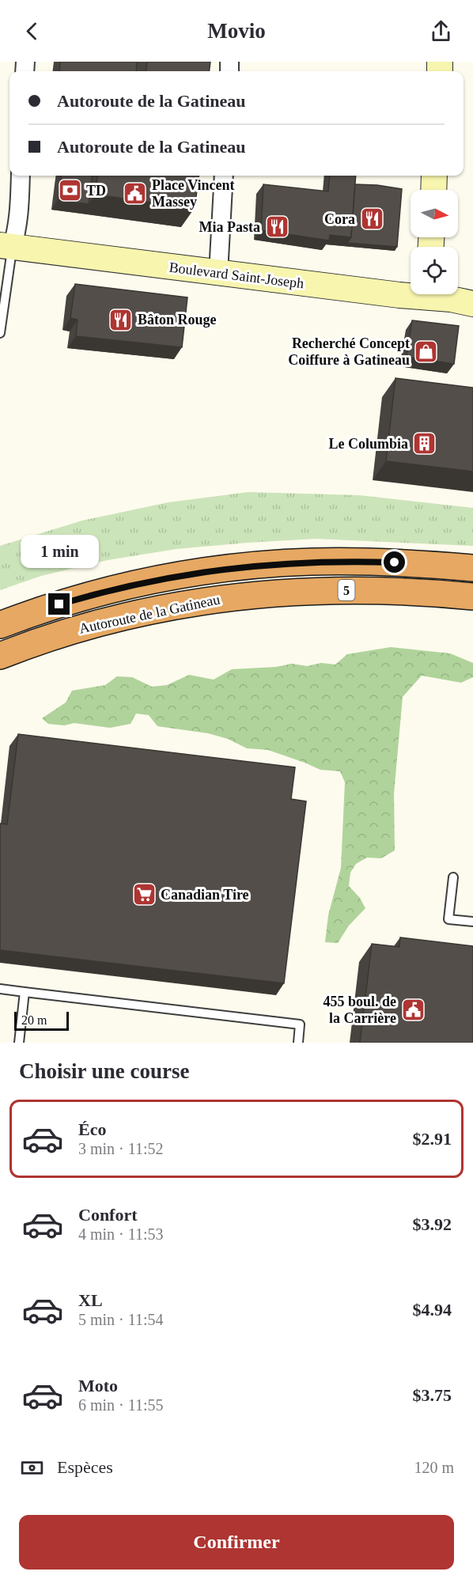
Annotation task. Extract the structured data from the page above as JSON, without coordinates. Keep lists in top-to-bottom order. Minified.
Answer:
{"streets":{"highway":["5","Autoroute de la Gatineau"],"main road":["Boulevard Saint-Joseph"]},"places":{"bank":["TD"],"public building":["Place Vincent Massey","455 boul. de la Carrière"],"restaurant":["Cora","Mia Pasta","Bâton Rouge"],"shop":["Recherché Concept Coiffure à Gatineau"],"building":["Le Columbia"],"supermarket":["Canadian Tire"]},"scale_bar":"20 m","north":"right","page":{"header":"Movio","banner":["Autoroute de la Gatineau","Autoroute de la Gatineau"],"bubble":"1 min","scale":"20 m","heading":"Choisir une course","list":[{"name":"Éco","note":"3 min · 11:52","value":"$2.91"},{"name":"Confort","note":"4 min · 11:53","value":"$3.92"},{"name":"XL","note":"5 min · 11:54","value":"$4.94"},{"name":"Moto","note":"6 min · 11:55","value":"$3.75"}],"pay":["Espèces","120 m"],"buttons":"Confirmer"}}
